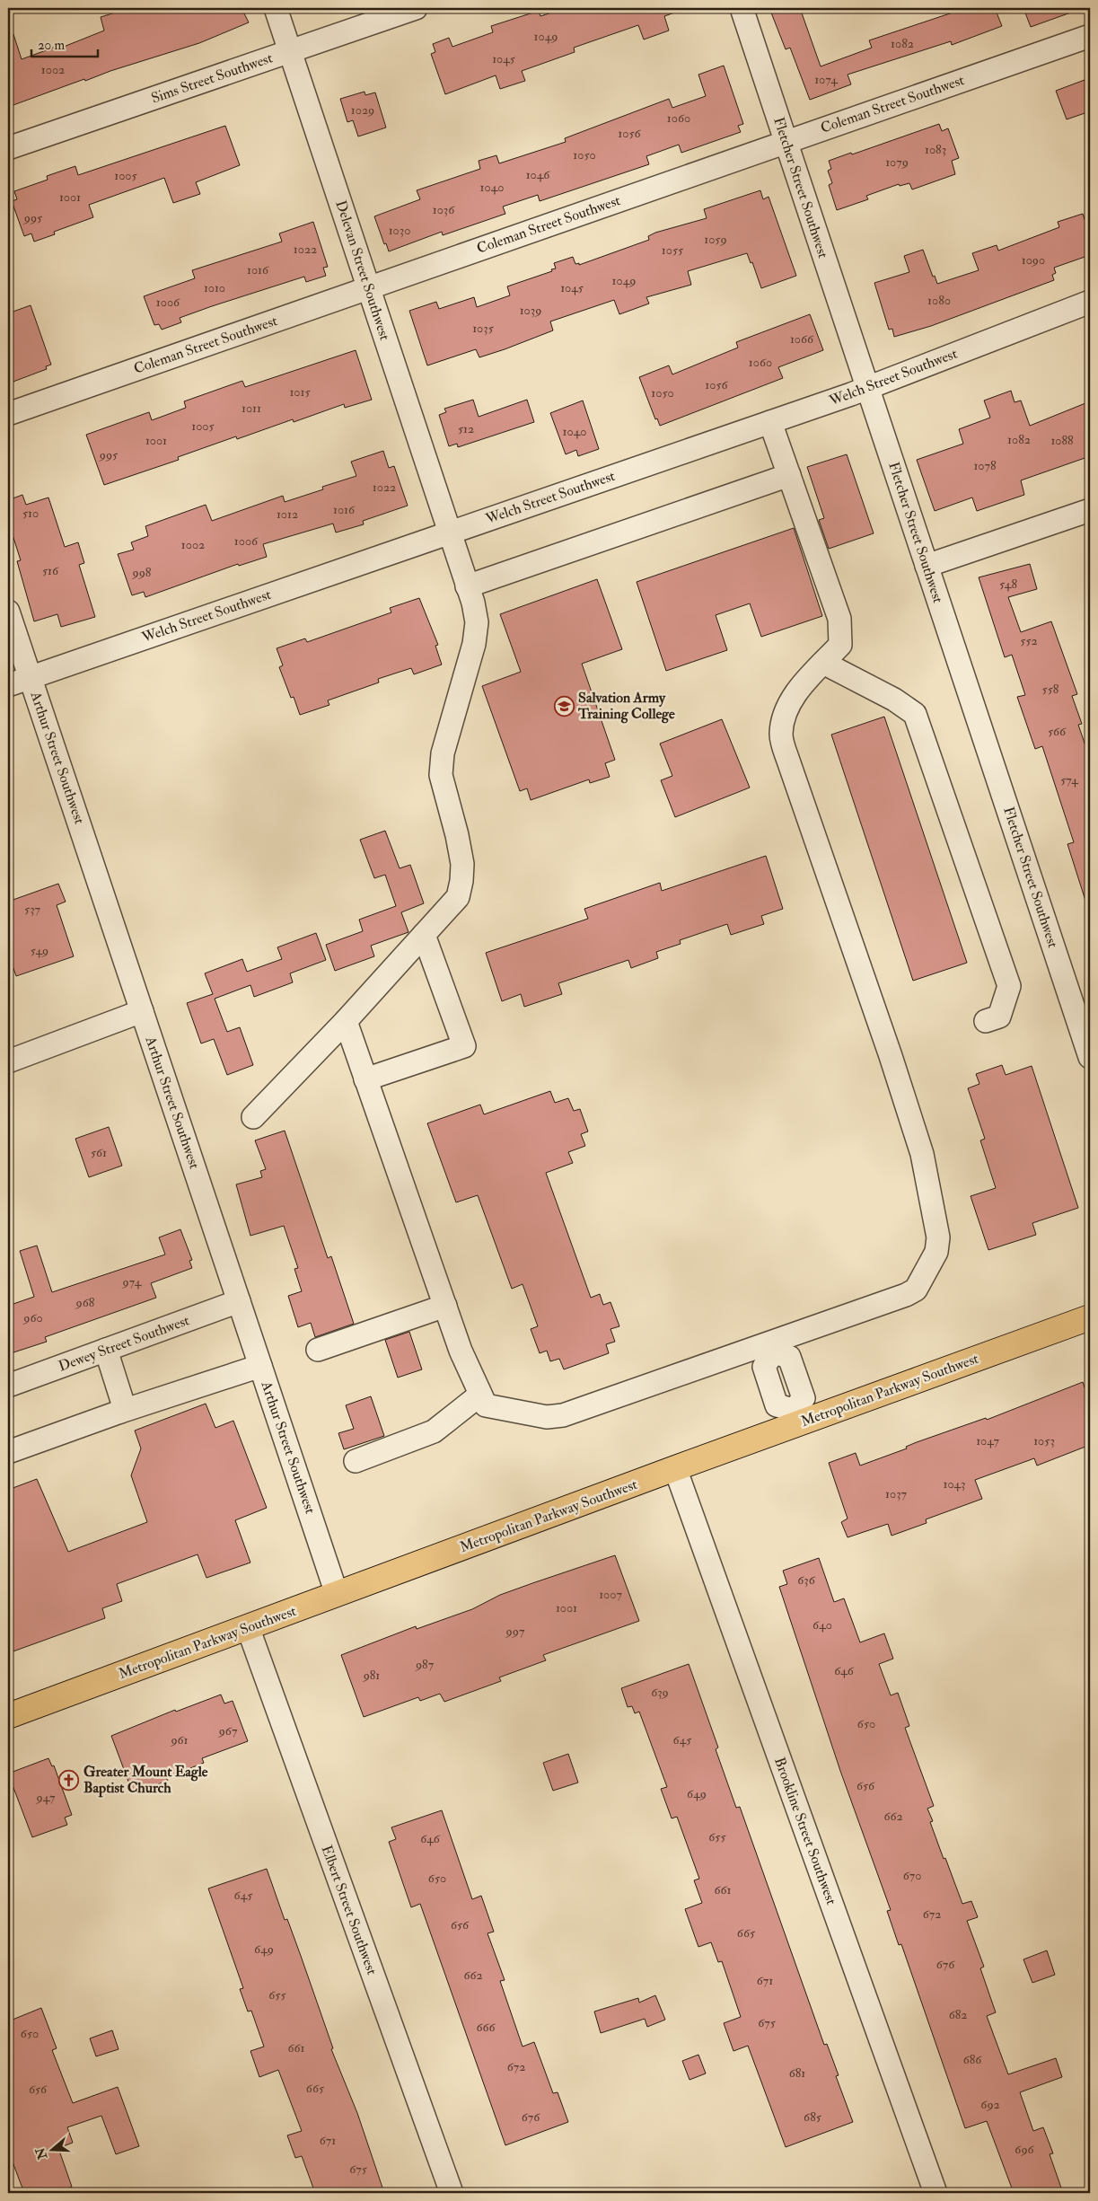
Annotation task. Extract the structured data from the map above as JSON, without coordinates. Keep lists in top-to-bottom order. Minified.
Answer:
{"streets":{"main road":["Metropolitan Parkway Southwest"],"street":["Sims Street Southwest","Coleman Street Southwest","Fletcher Street Southwest","Delevan Street Southwest","Welch Street Southwest","Arthur Street Southwest","Dewey Street Southwest","Brookline Street Southwest","Elbert Street Southwest"]},"crossings":[["Sims Street Southwest","Delevan Street Southwest"],["Coleman Street Southwest","Fletcher Street Southwest"],["Coleman Street Southwest","Delevan Street Southwest"],["Fletcher Street Southwest","Welch Street Southwest"],["Delevan Street Southwest","Welch Street Southwest"],["Welch Street Southwest","Arthur Street Southwest"],["Arthur Street Southwest","Dewey Street Southwest"],["Arthur Street Southwest","Metropolitan Parkway Southwest"],["Metropolitan Parkway Southwest","Brookline Street Southwest"],["Metropolitan Parkway Southwest","Elbert Street Southwest"]],"places":{"school or university":["Salvation Army Training College"],"church":["Greater Mount Eagle Baptist Church"]},"house_numbers":["1049","1082","1045","1002","1074","1029","1060","1056","1083","1050","1079","1046","1005","1040","1001","1036","995","1030","1059","1022","1055","1090","1016","1049","1010","1045","1080","1006","1039","1035","1066","1060","1056","1015","1050","1011","1005","512","1040","1082","1001","1088","995","1078","1022","1016","510","1012","1006","1002","516","998","548","552","558","566","574","537","549","561","974","968","960","1047","1053","1043","1037","636","1007","1001","640","997","987","646","981","639","650","967","961","645","656","649","947","662","655","646","670","650","661","645","672","656","665","649","676","662","671","655","682","675","666","650","661","686","672","681","665","656","692","676","685","671","696","675"],"scale_bar":"20 m","north":"left"}
